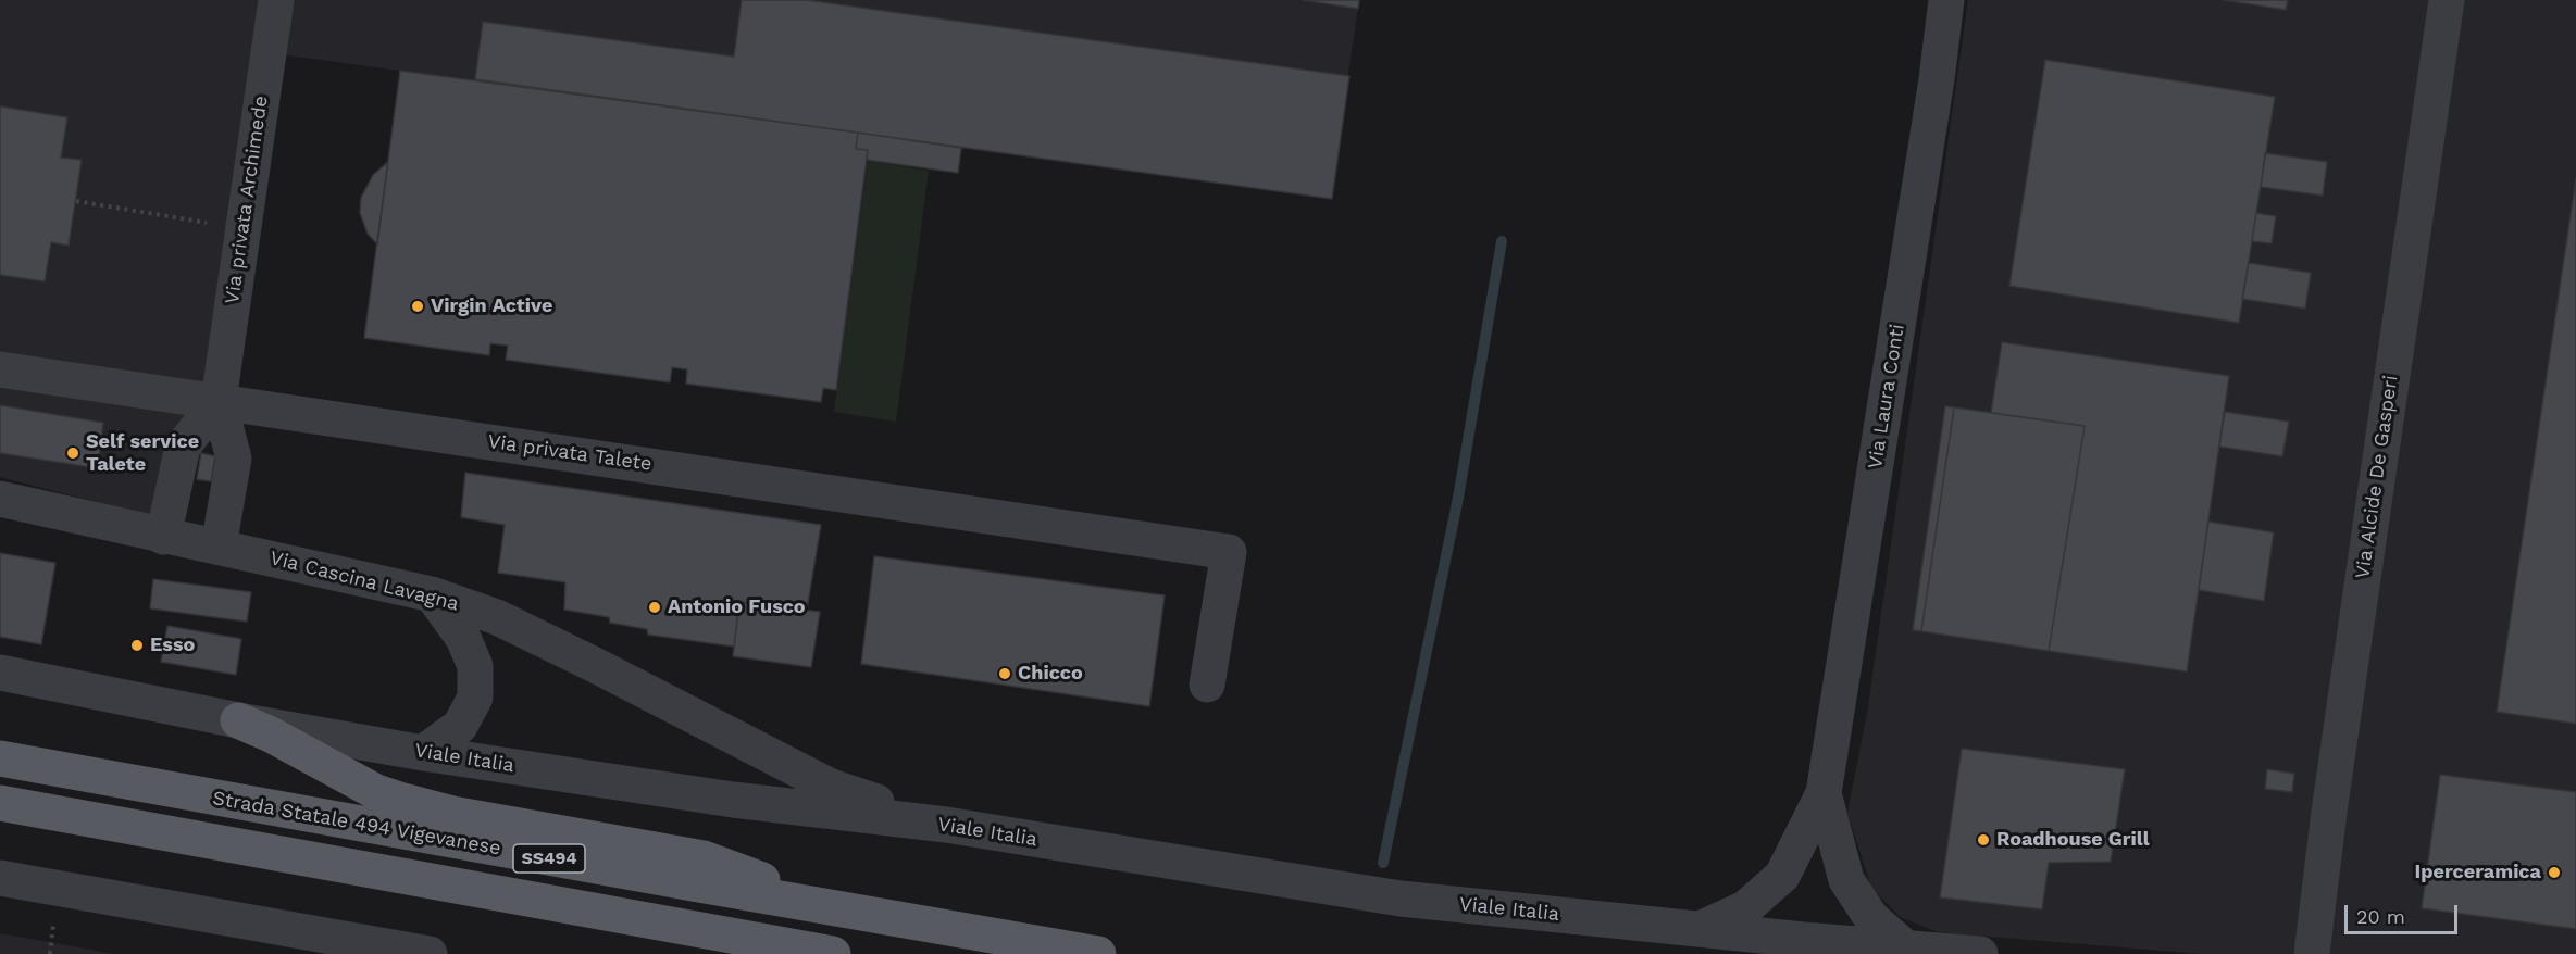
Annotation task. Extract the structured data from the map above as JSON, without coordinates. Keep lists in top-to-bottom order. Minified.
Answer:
{"streets":{"main road":["Strada Statale 494 Vigevanese","SS494"],"street":["Via privata Archimede","Via Laura Conti","Via privata Talete","Via Alcide De Gasperi","Via Cascina Lavagna","Viale Italia"]},"crossings":[["Via privata Archimede","Via privata Talete"],["Via Laura Conti","Viale Italia"],["Via Cascina Lavagna","Viale Italia"]],"places":["Virgin Active","Self service Talete","Antonio Fusco","Esso","Chicco","Roadhouse Grill","Iperceramica"],"scale_bar":"20 m"}
